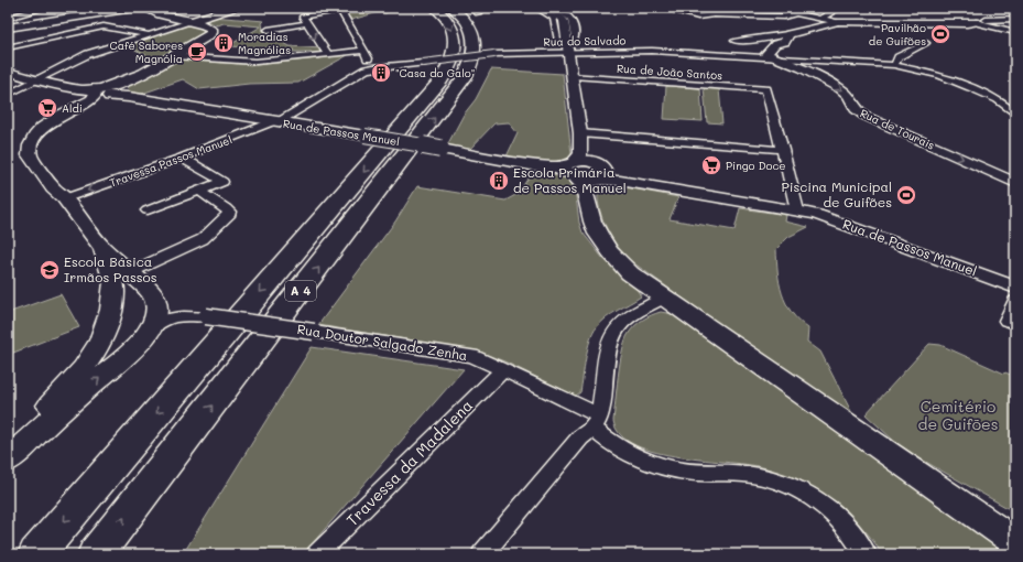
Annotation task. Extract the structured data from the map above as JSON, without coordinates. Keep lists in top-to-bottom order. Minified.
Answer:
{"streets":{"highway":["A 4"],"main road":["Rua de Passos Manuel"],"street":["Rua do Salvado","Rua de João Santos","Rua de Tourais","Travessa Passos Manuel","Rua Doutor Salgado Zenha","Travessa da Madalena"]},"crossings":[["Rua do Salvado","Travessa Passos Manuel"],["Rua de Passos Manuel","Travessa Passos Manuel"],["Rua Doutor Salgado Zenha","Travessa da Madalena"]],"parks":["Cemitério de Guifões"],"places":{"sports":["Pavilhão de Guifões","Piscina Municipal de Guifões"],"building":["Moradias Magnólias","\"Casa do Galo\"","Escola Primária de Passos Manuel"],"cafe":["Café Sabores Magnólia"],"supermarket":["Aldi","Pingo Doce"],"school or university":["Escola Básica Irmãos Passos"]}}
